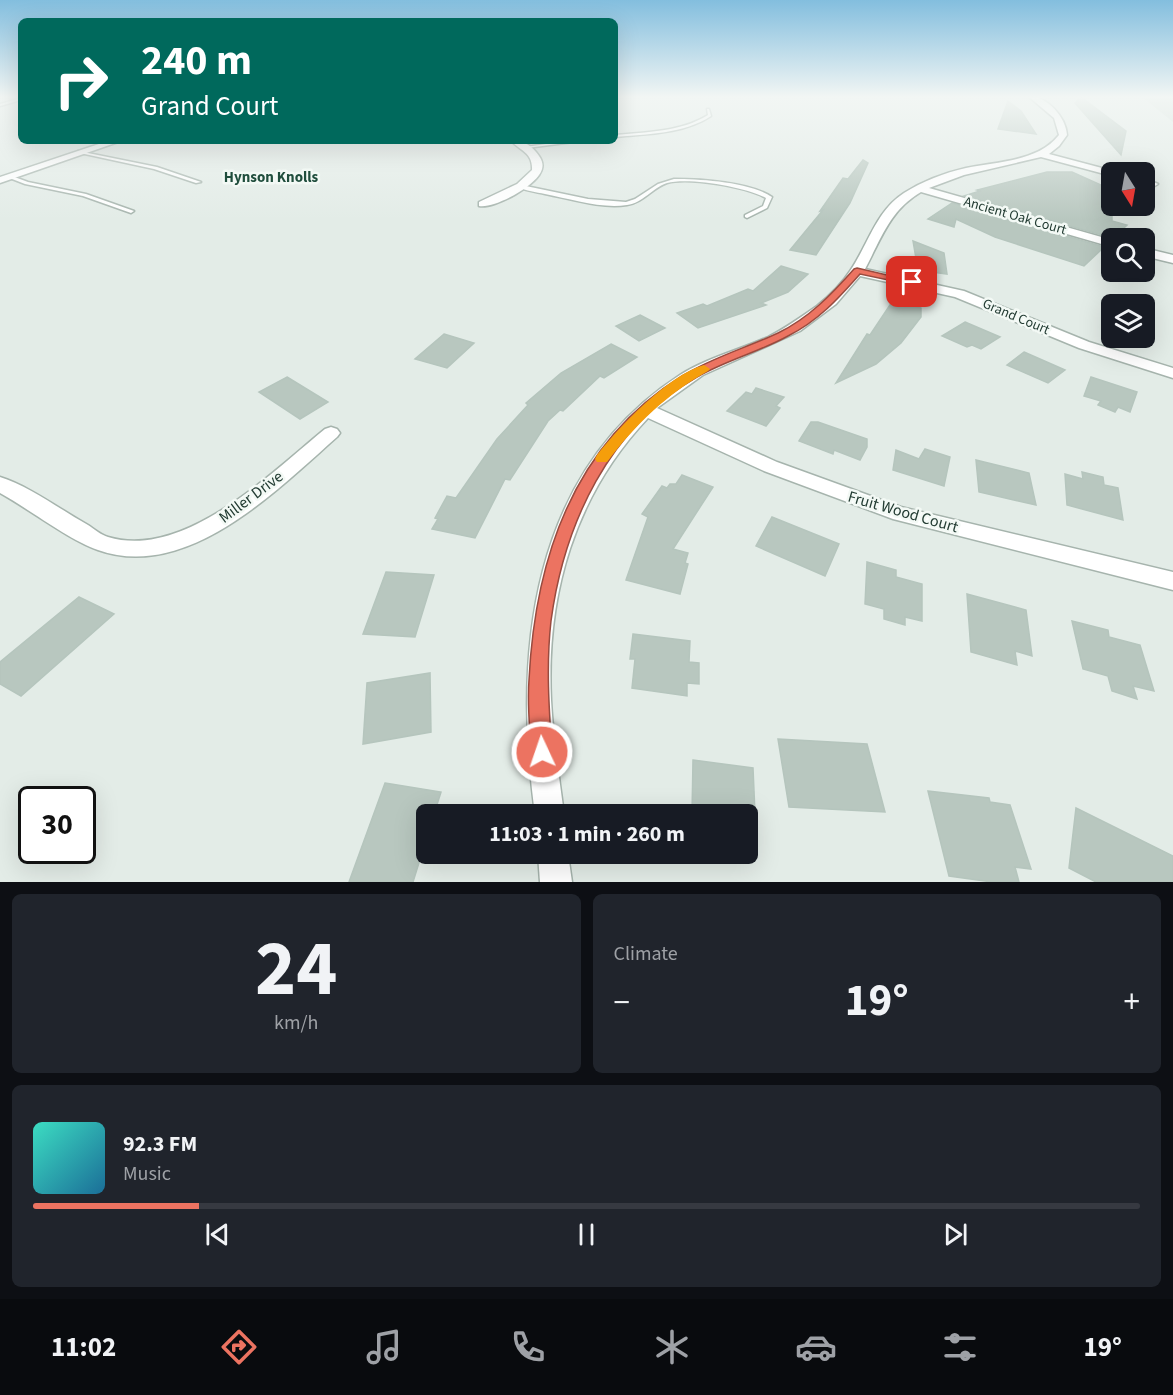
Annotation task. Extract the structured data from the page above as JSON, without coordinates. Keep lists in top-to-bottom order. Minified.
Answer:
{"streets":{"street":["Ancient Oak Court","Grand Court","Miller Drive","Fruit Wood Court"]},"districts":["Hynson Knolls"],"north":"bottom","page":{"turn":["240 m","Grand Court"],"limit":"30","trip":"11:03 · 1 min · 260 m","tile":[["24","km/h"],"Climate"],"heat":["−","19°","+"],"song":["92.3 FM","Music"],"tabs":["11:02","19°"]}}
